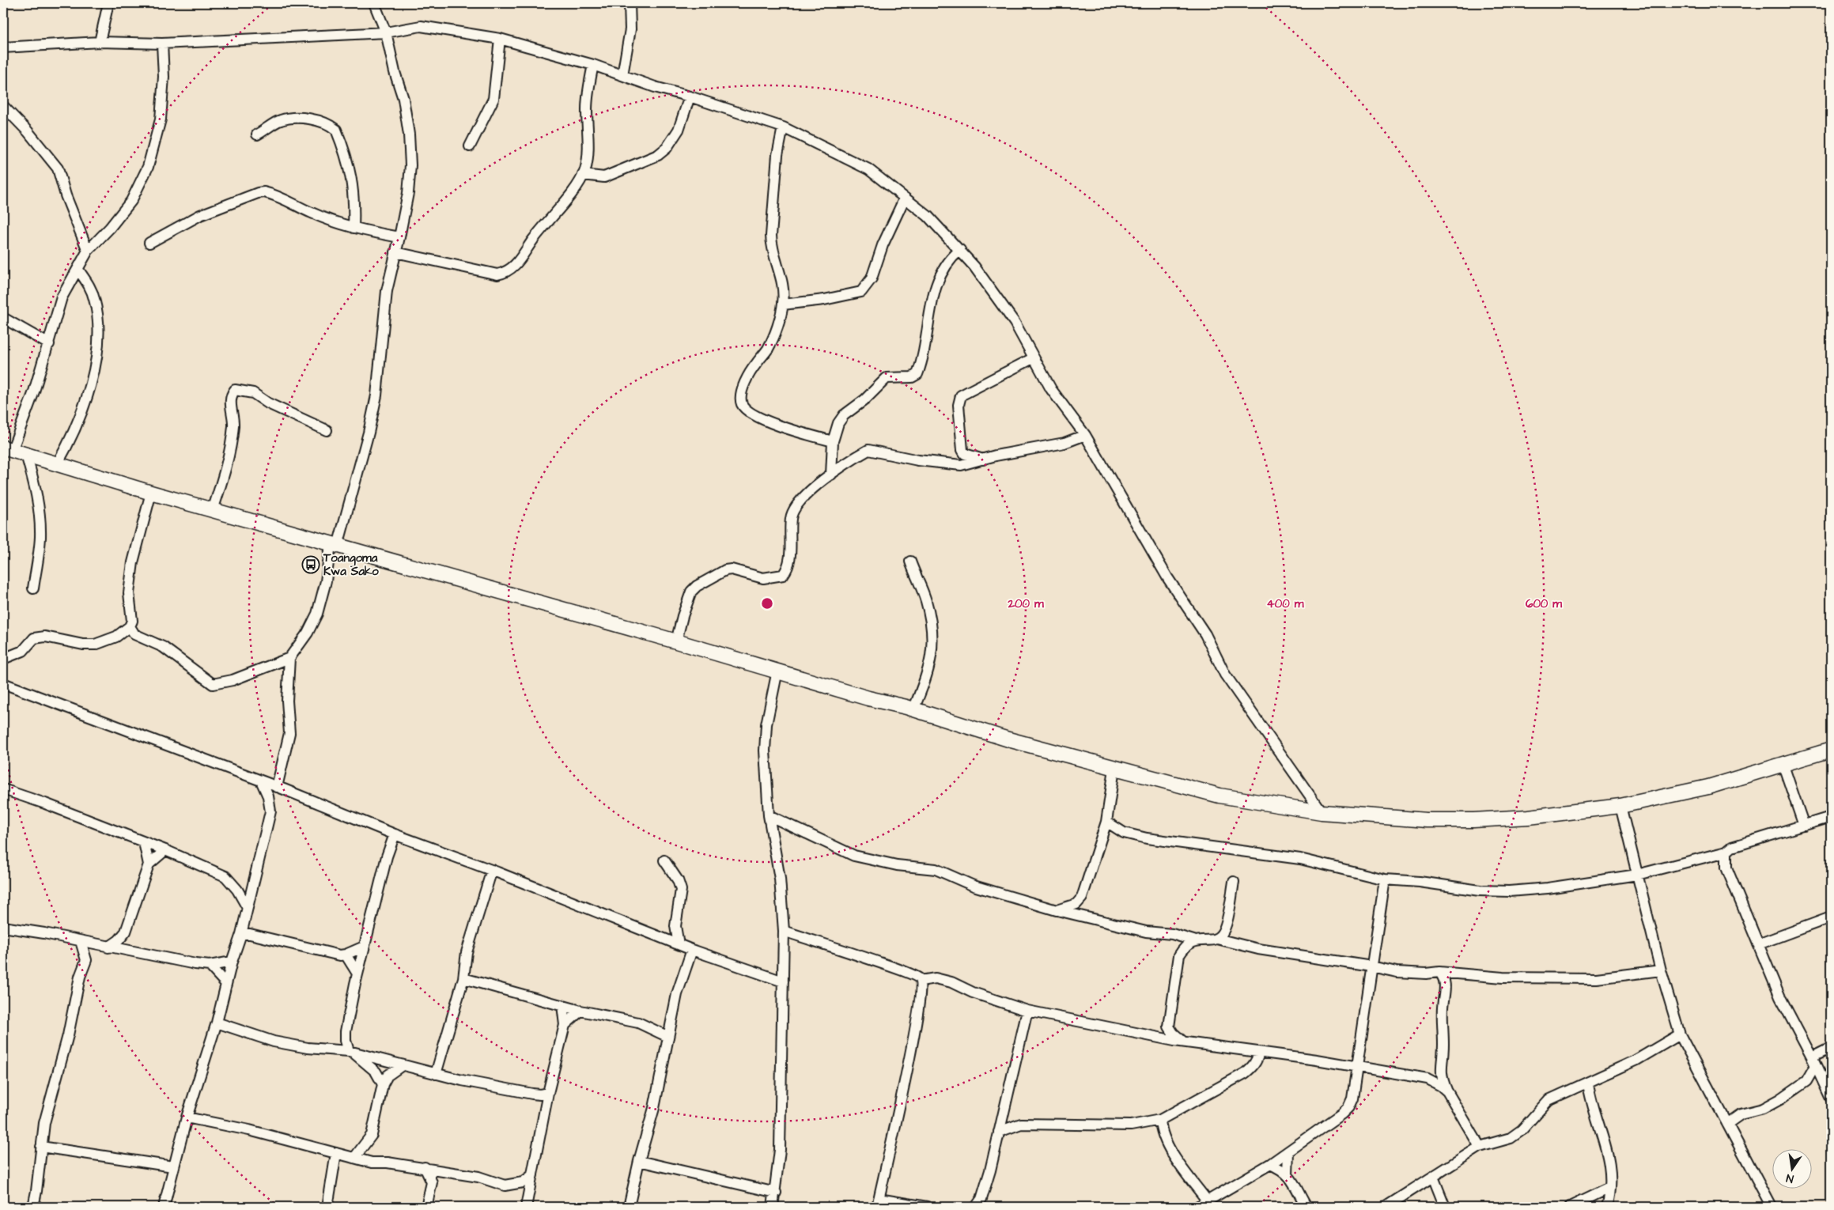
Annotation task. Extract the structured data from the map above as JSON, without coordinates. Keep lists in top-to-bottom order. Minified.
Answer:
{"places":{"bus stop":["Toangoma Kwa Sako"]},"north":"bottom","rings":["200 m","400 m","600 m"]}
